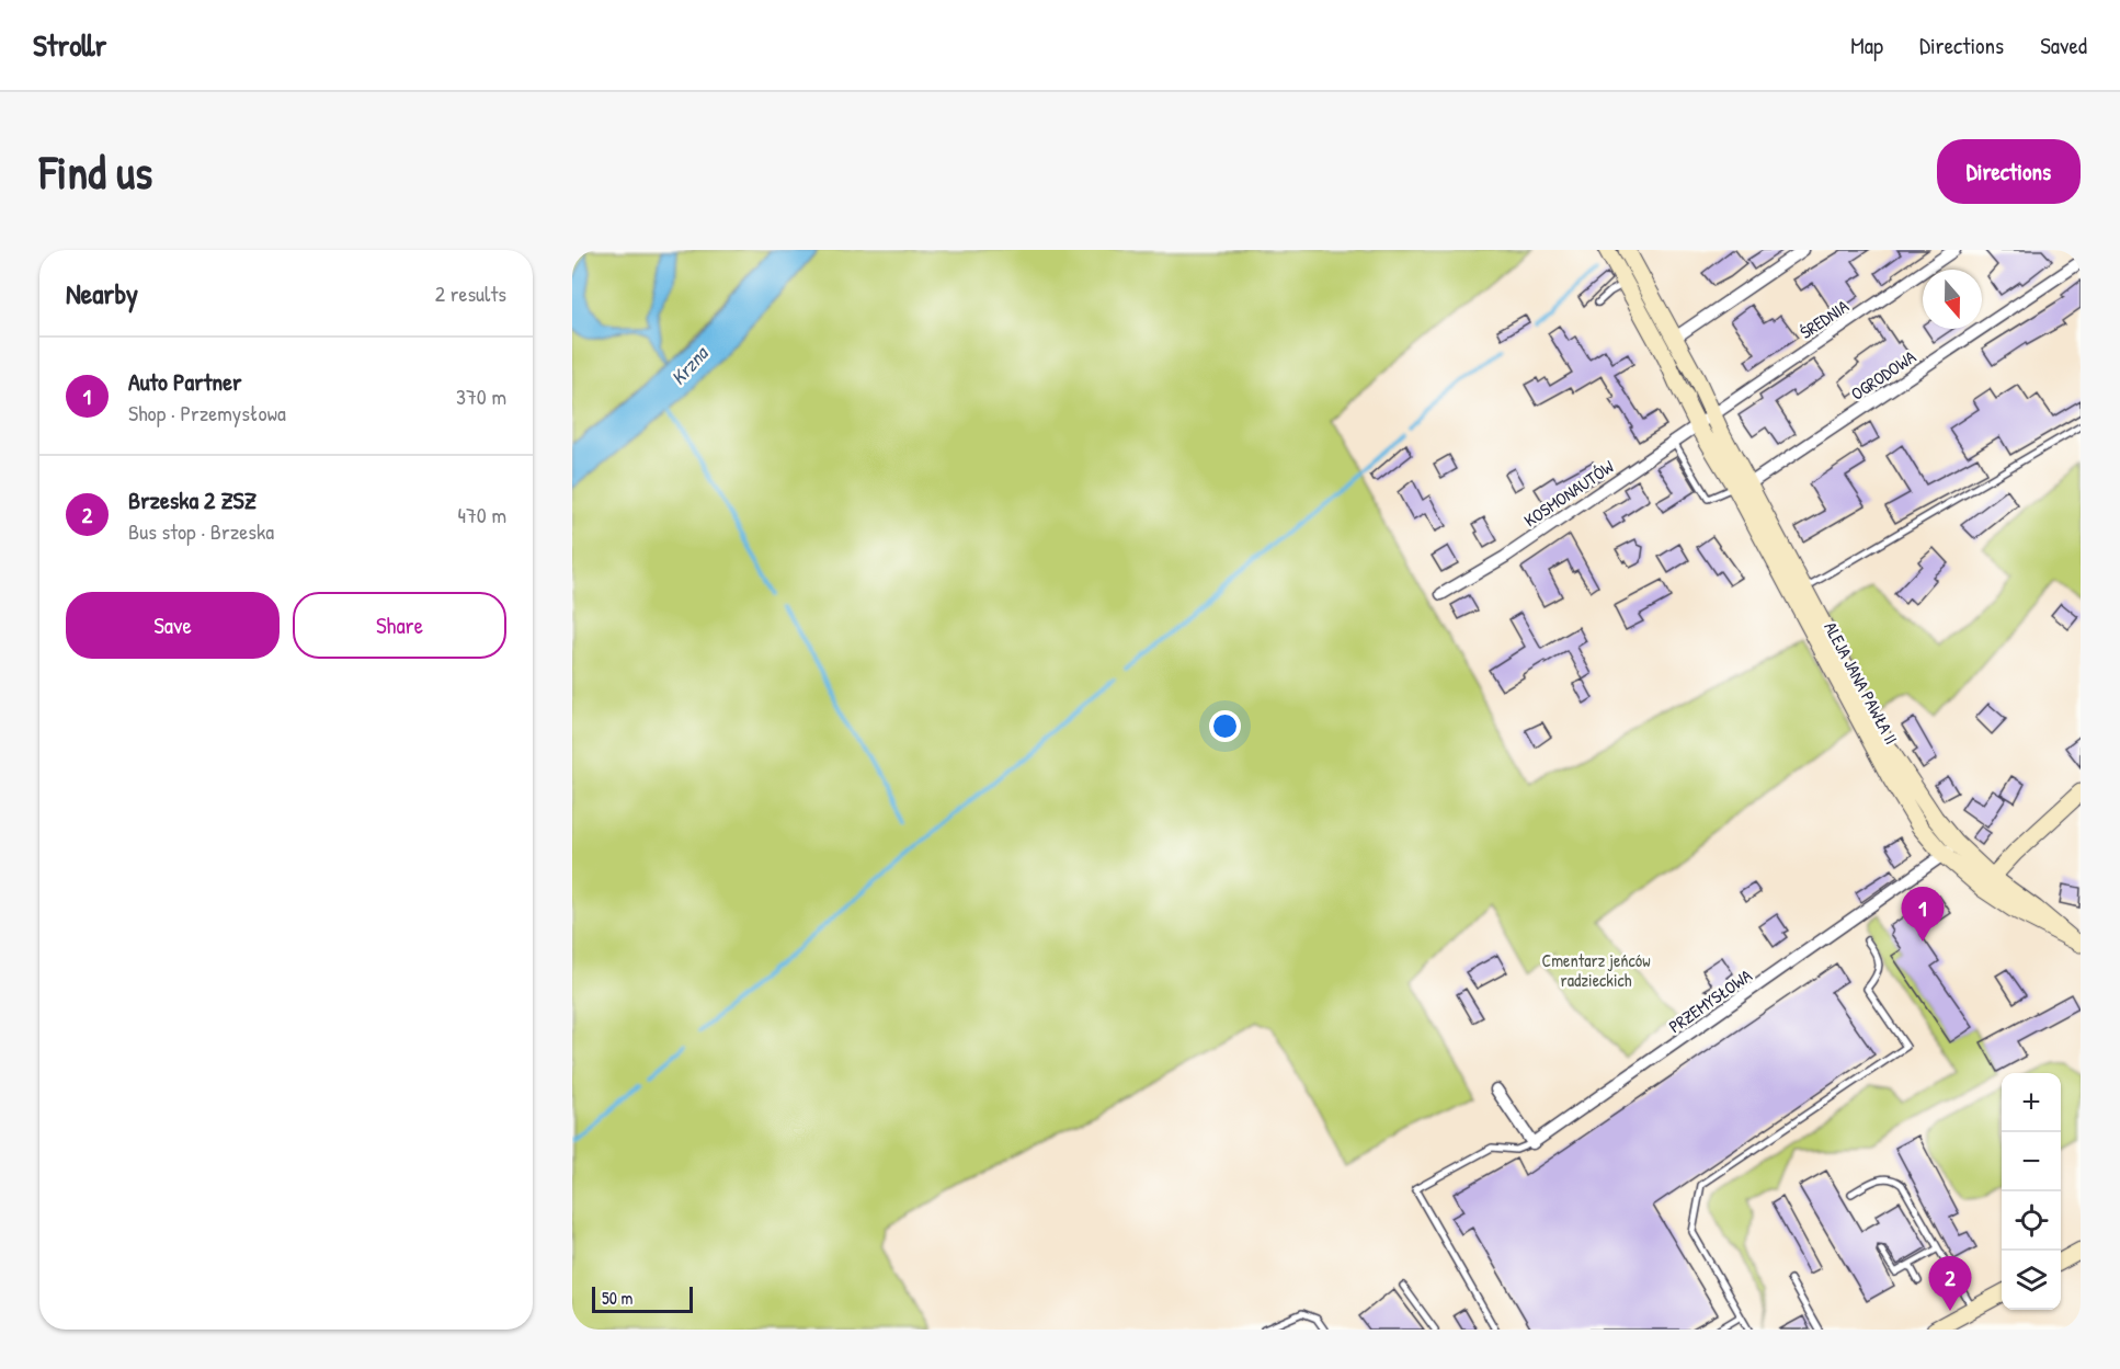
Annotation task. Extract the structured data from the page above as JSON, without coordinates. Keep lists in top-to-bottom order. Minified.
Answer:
{"streets":{"street":["ŚREDNIA","OGRODOWA","KOSMONAUTÓW","ALEJA JANA PAWŁA II","PRZEMYSŁOWA"]},"crossings":[["ŚREDNIA","KOSMONAUTÓW"],["ŚREDNIA","ALEJA JANA PAWŁA II"],["OGRODOWA","ALEJA JANA PAWŁA II"],["KOSMONAUTÓW","ALEJA JANA PAWŁA II"],["ALEJA JANA PAWŁA II","PRZEMYSŁOWA"]],"water":["Krzna"],"parks":["Cmentarz jeńców radzieckich"],"scale_bar":"50 m","north":"bottom","page":{"header":"Strollr","nav":["Map","Directions","Saved"],"buttons":["Directions",["Save","Share"]],"title":"Find us","heading":["Nearby","2 results"],"list":[{"mark":"1","name":"Auto Partner","note":"Shop · Przemysłowa","value":"370 m"},{"mark":"2","name":"Brzeska 2 ZSZ","note":"Bus stop · Brzeska","value":"470 m"}],"pins":["1","2"],"map_buttons":["+","−"],"scale":"50 m"}}
